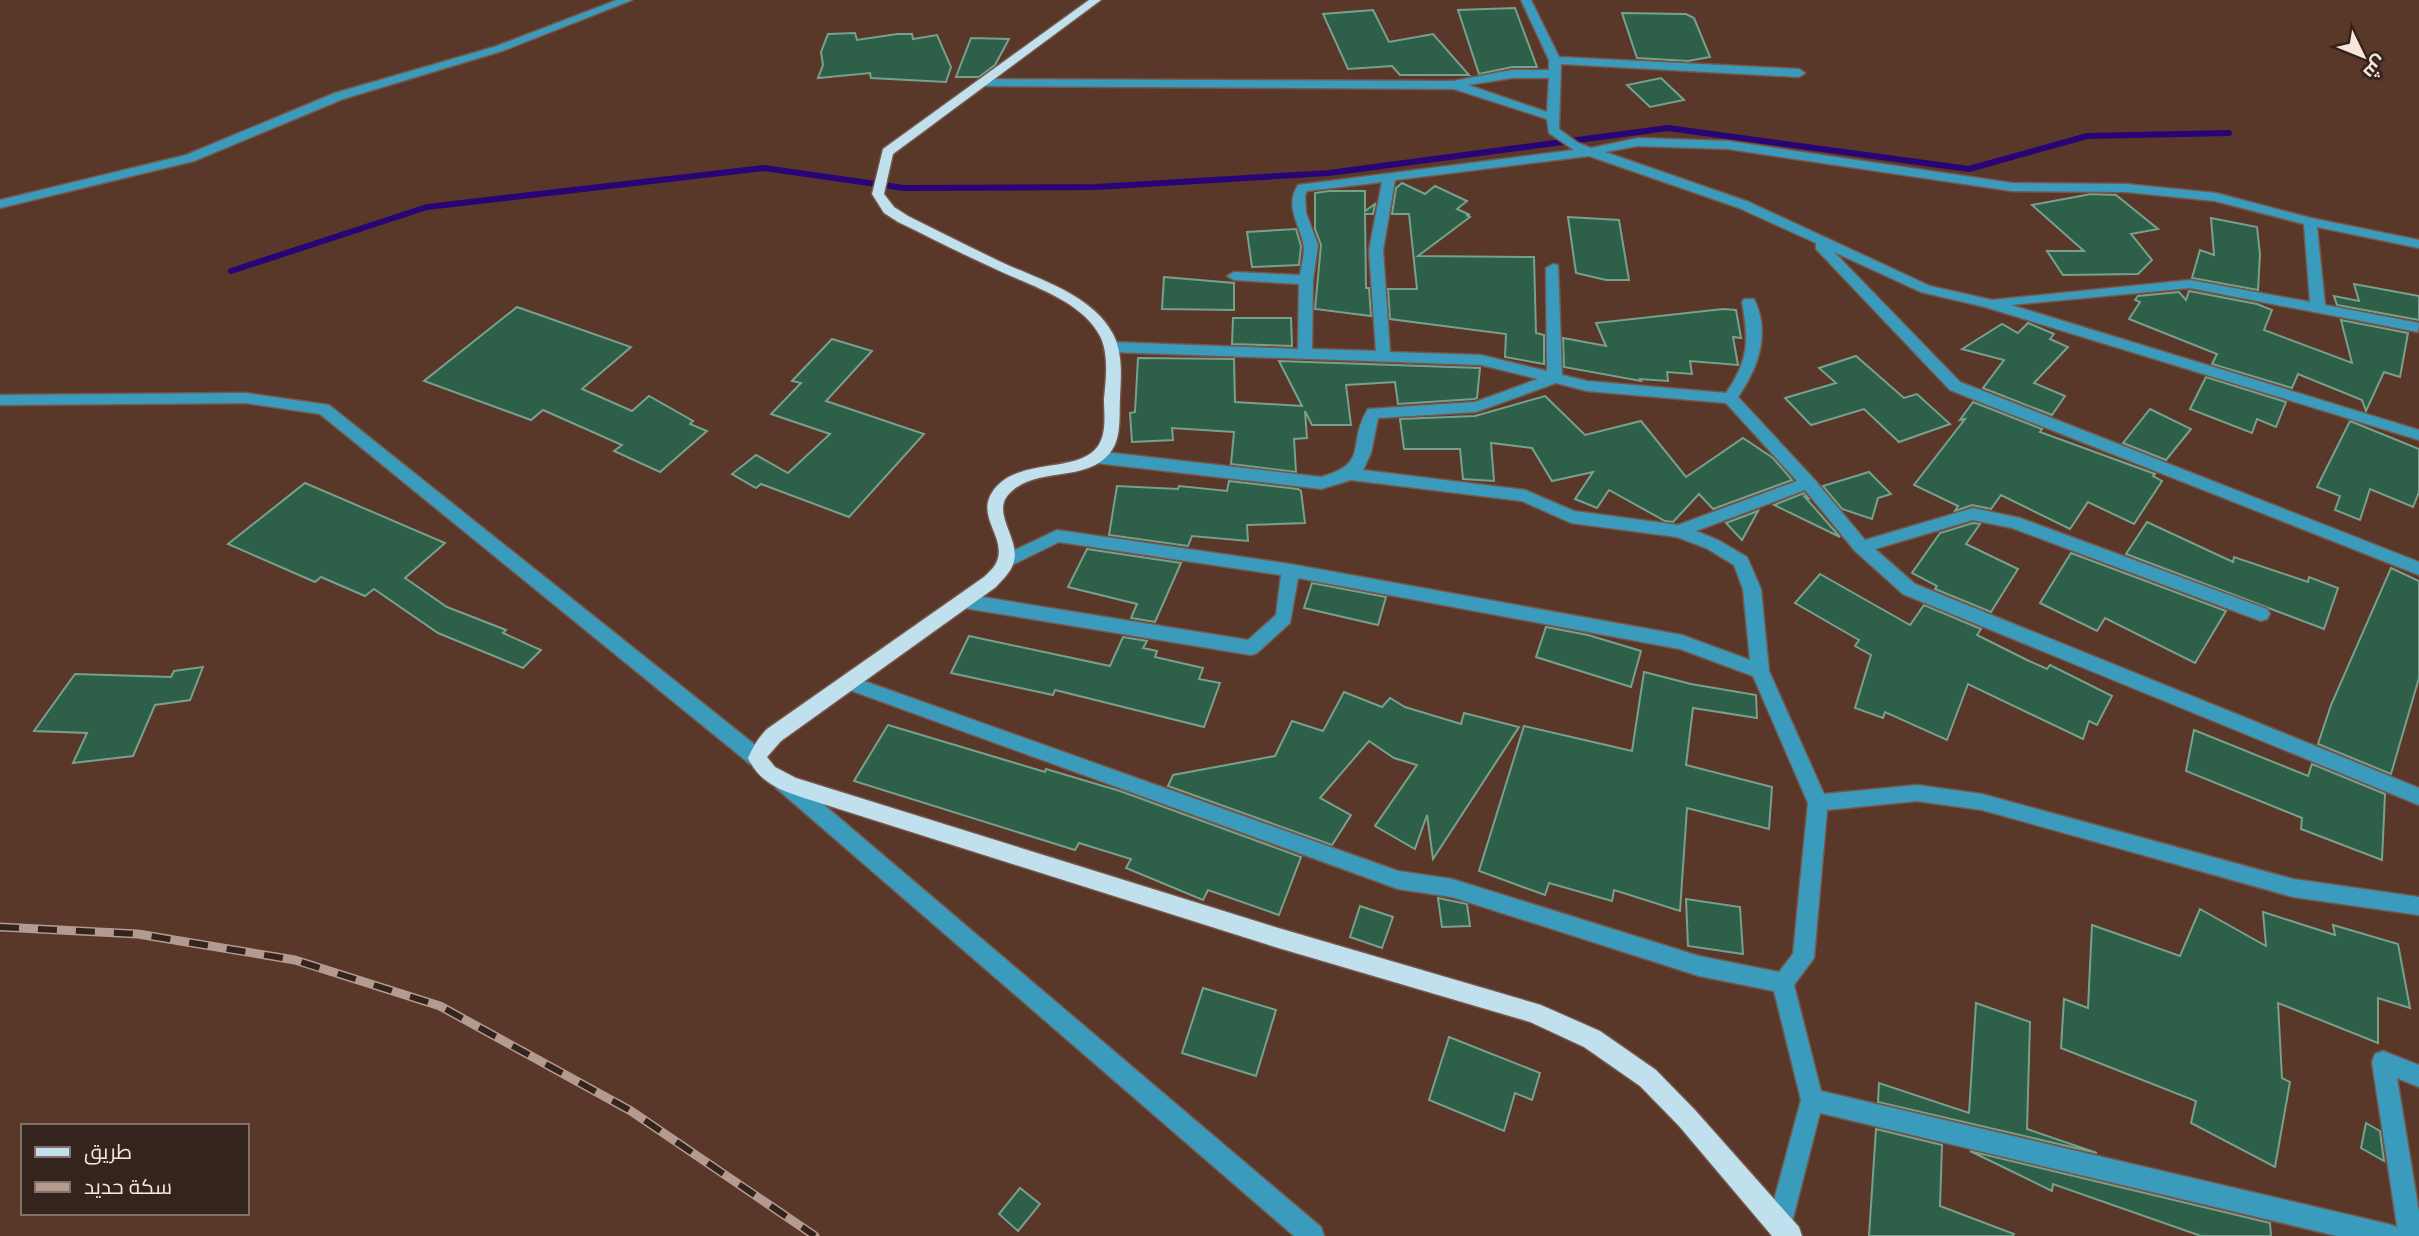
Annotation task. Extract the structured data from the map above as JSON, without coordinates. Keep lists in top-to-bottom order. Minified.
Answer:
{"legend":["طريق","سكة حديد"],"north":"bottom right"}
